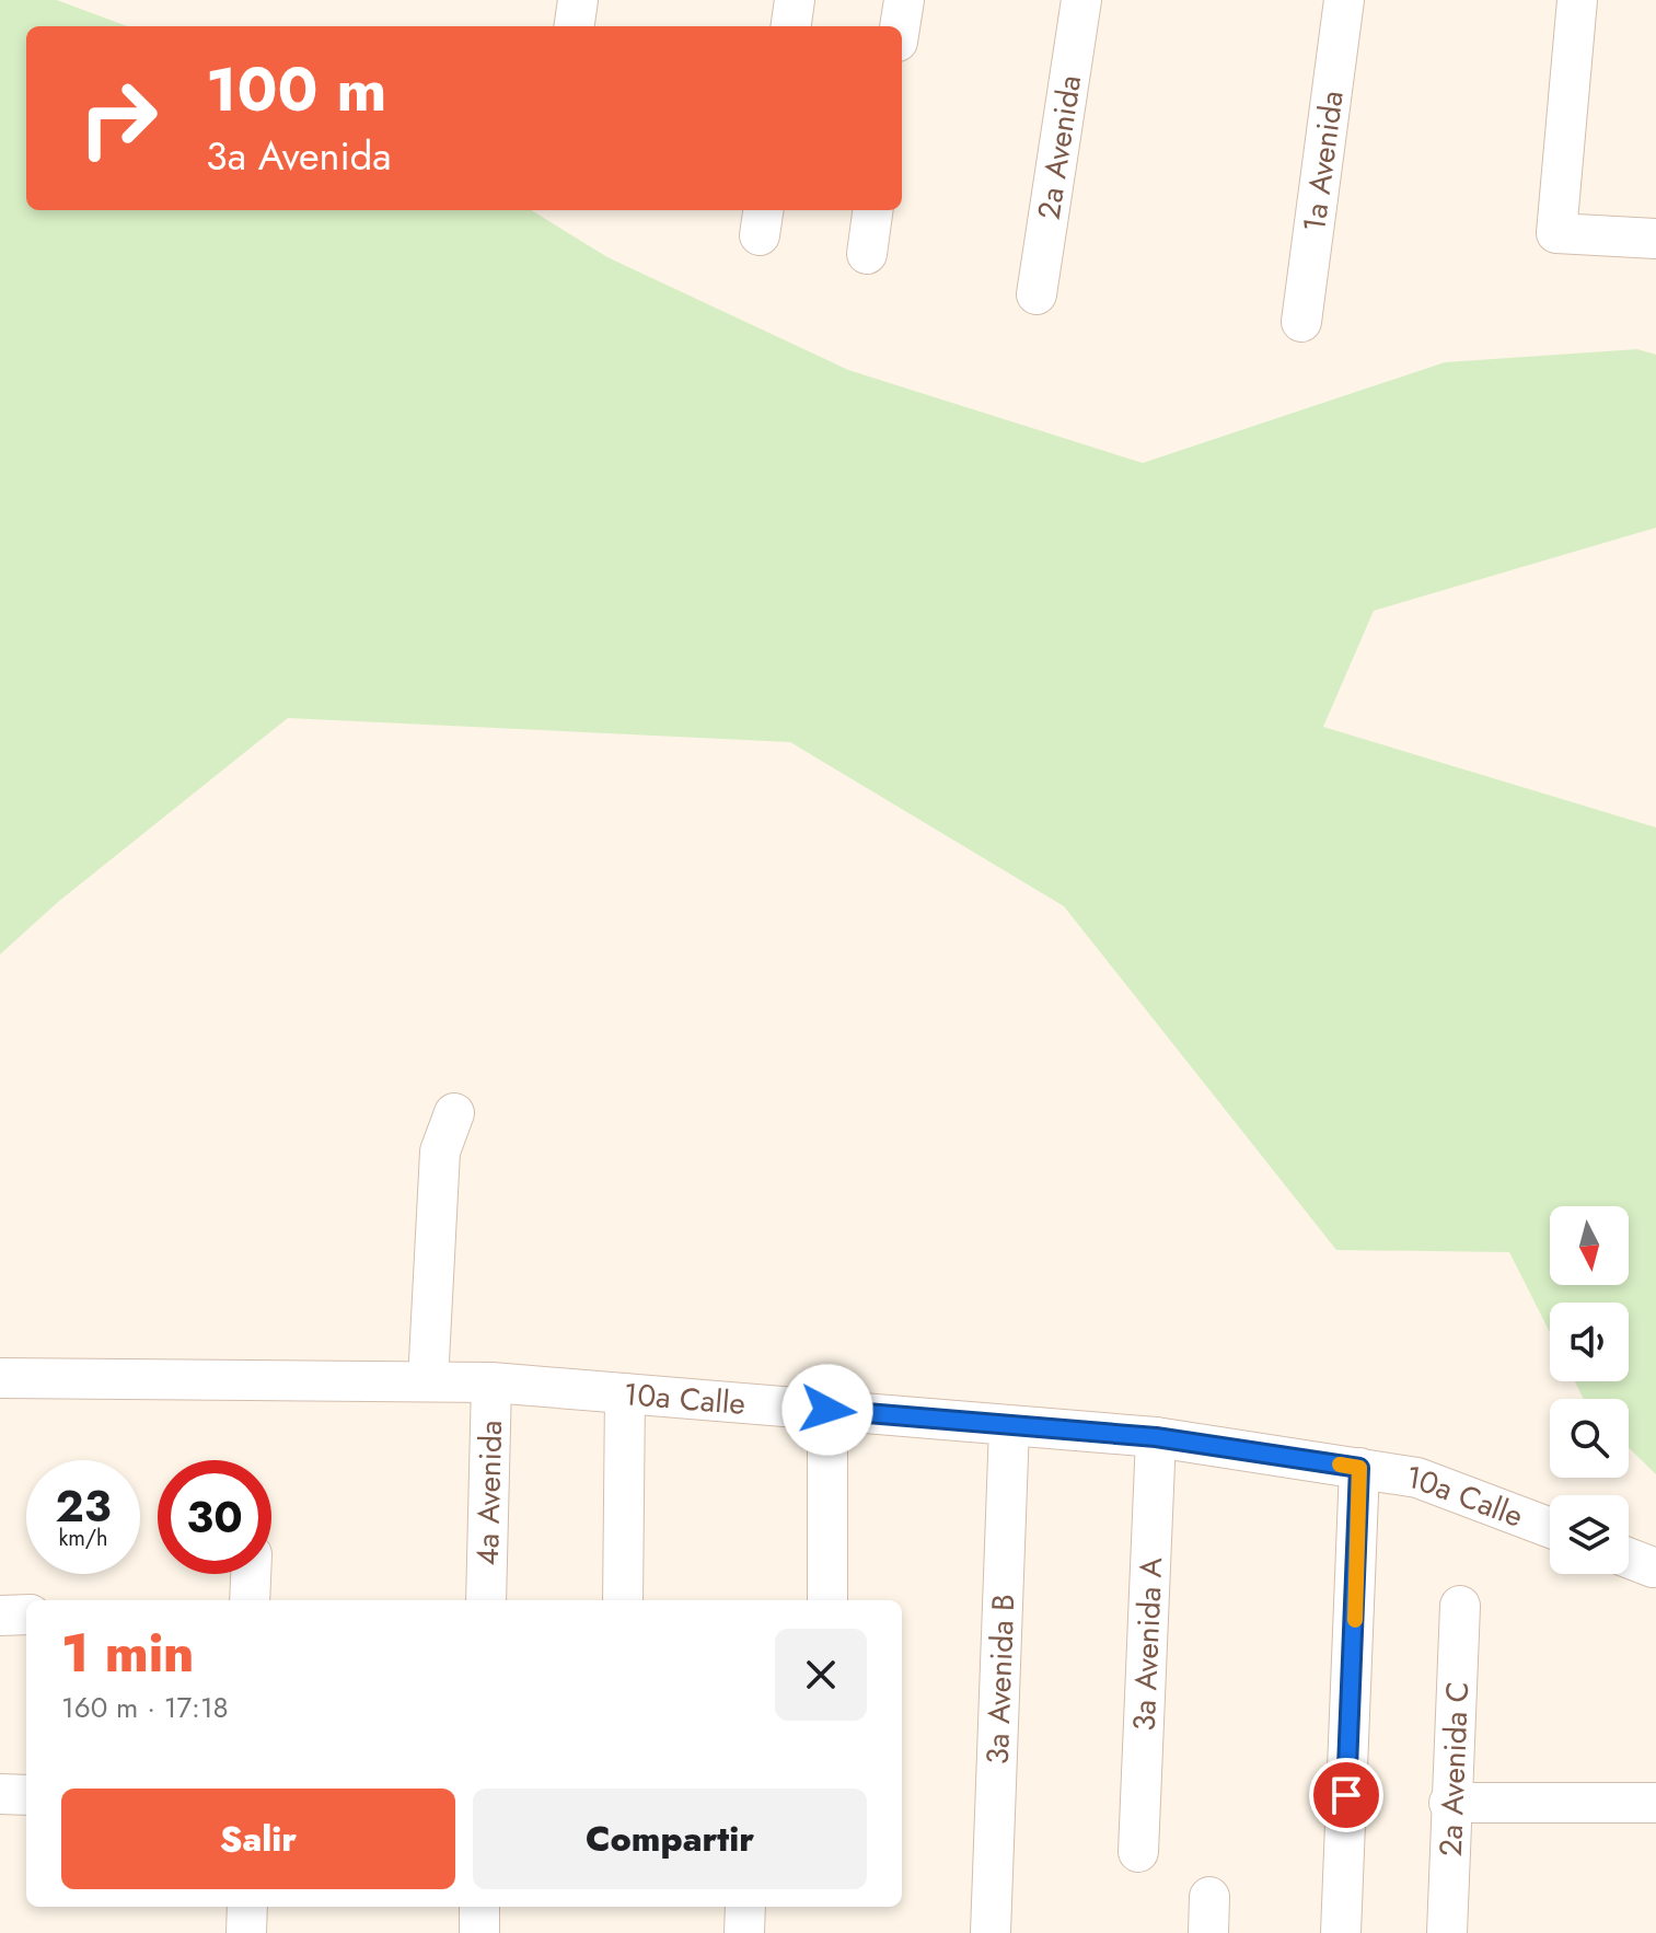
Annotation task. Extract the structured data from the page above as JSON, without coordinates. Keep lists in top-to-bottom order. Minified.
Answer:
{"streets":{"street":["2a Avenida","1a Avenida","10a Calle","4a Avenida","3a Avenida A","3a Avenida B","2a Avenida C"]},"crossings":[["10a Calle","4a Avenida"],["10a Calle","3a Avenida A"],["10a Calle","3a Avenida B"]],"north":"bottom","page":{"turn":["100 m","3a Avenida"],"speed":"23 km/h","limit":"30","heading":["1 min","160 m · 17:18"],"buttons":["Salir","Compartir"]}}
